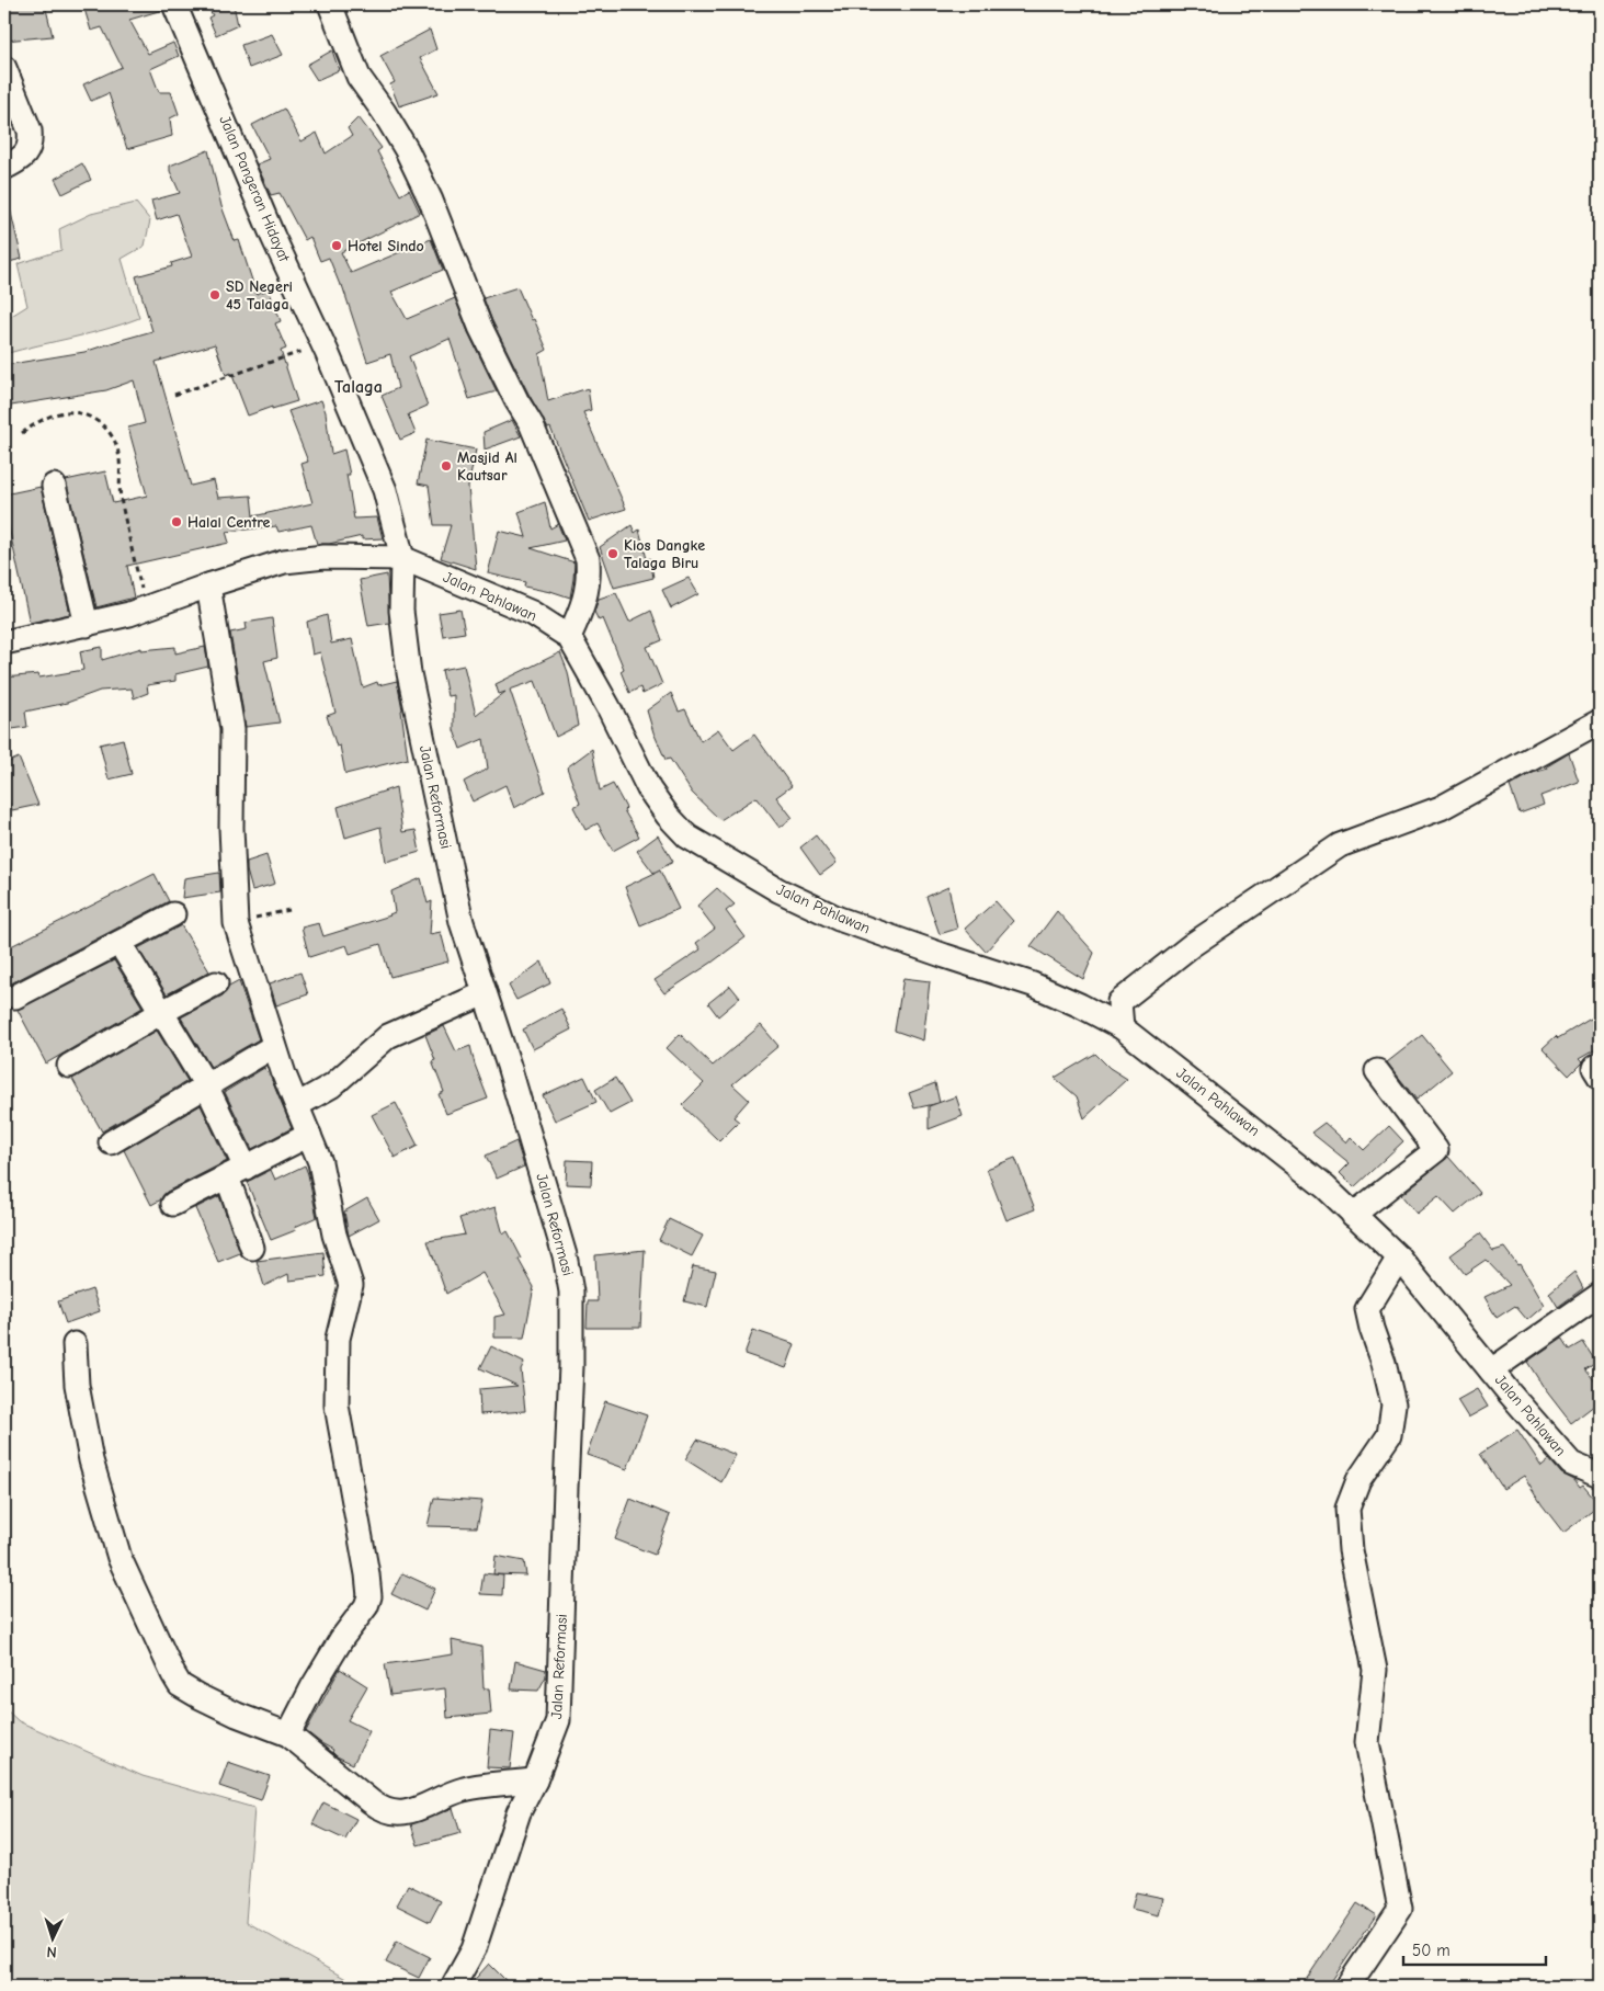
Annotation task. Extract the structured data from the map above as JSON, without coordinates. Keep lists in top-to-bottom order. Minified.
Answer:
{"streets":{"street":["Jalan Pangeran Hidayat","Jalan Pahlawan","Jalan Reformasi"]},"crossings":[["Jalan Pangeran Hidayat","Jalan Pahlawan"],["Jalan Pangeran Hidayat","Jalan Reformasi"],["Jalan Pahlawan","Jalan Reformasi"]],"districts":["Talaga"],"places":["Hotel Sindo","SD Negeri 45 Talaga","Masjid Al Kautsar","Halal Centre","Kios Dangke Talaga Biru"],"scale_bar":"50 m","north":"bottom"}
